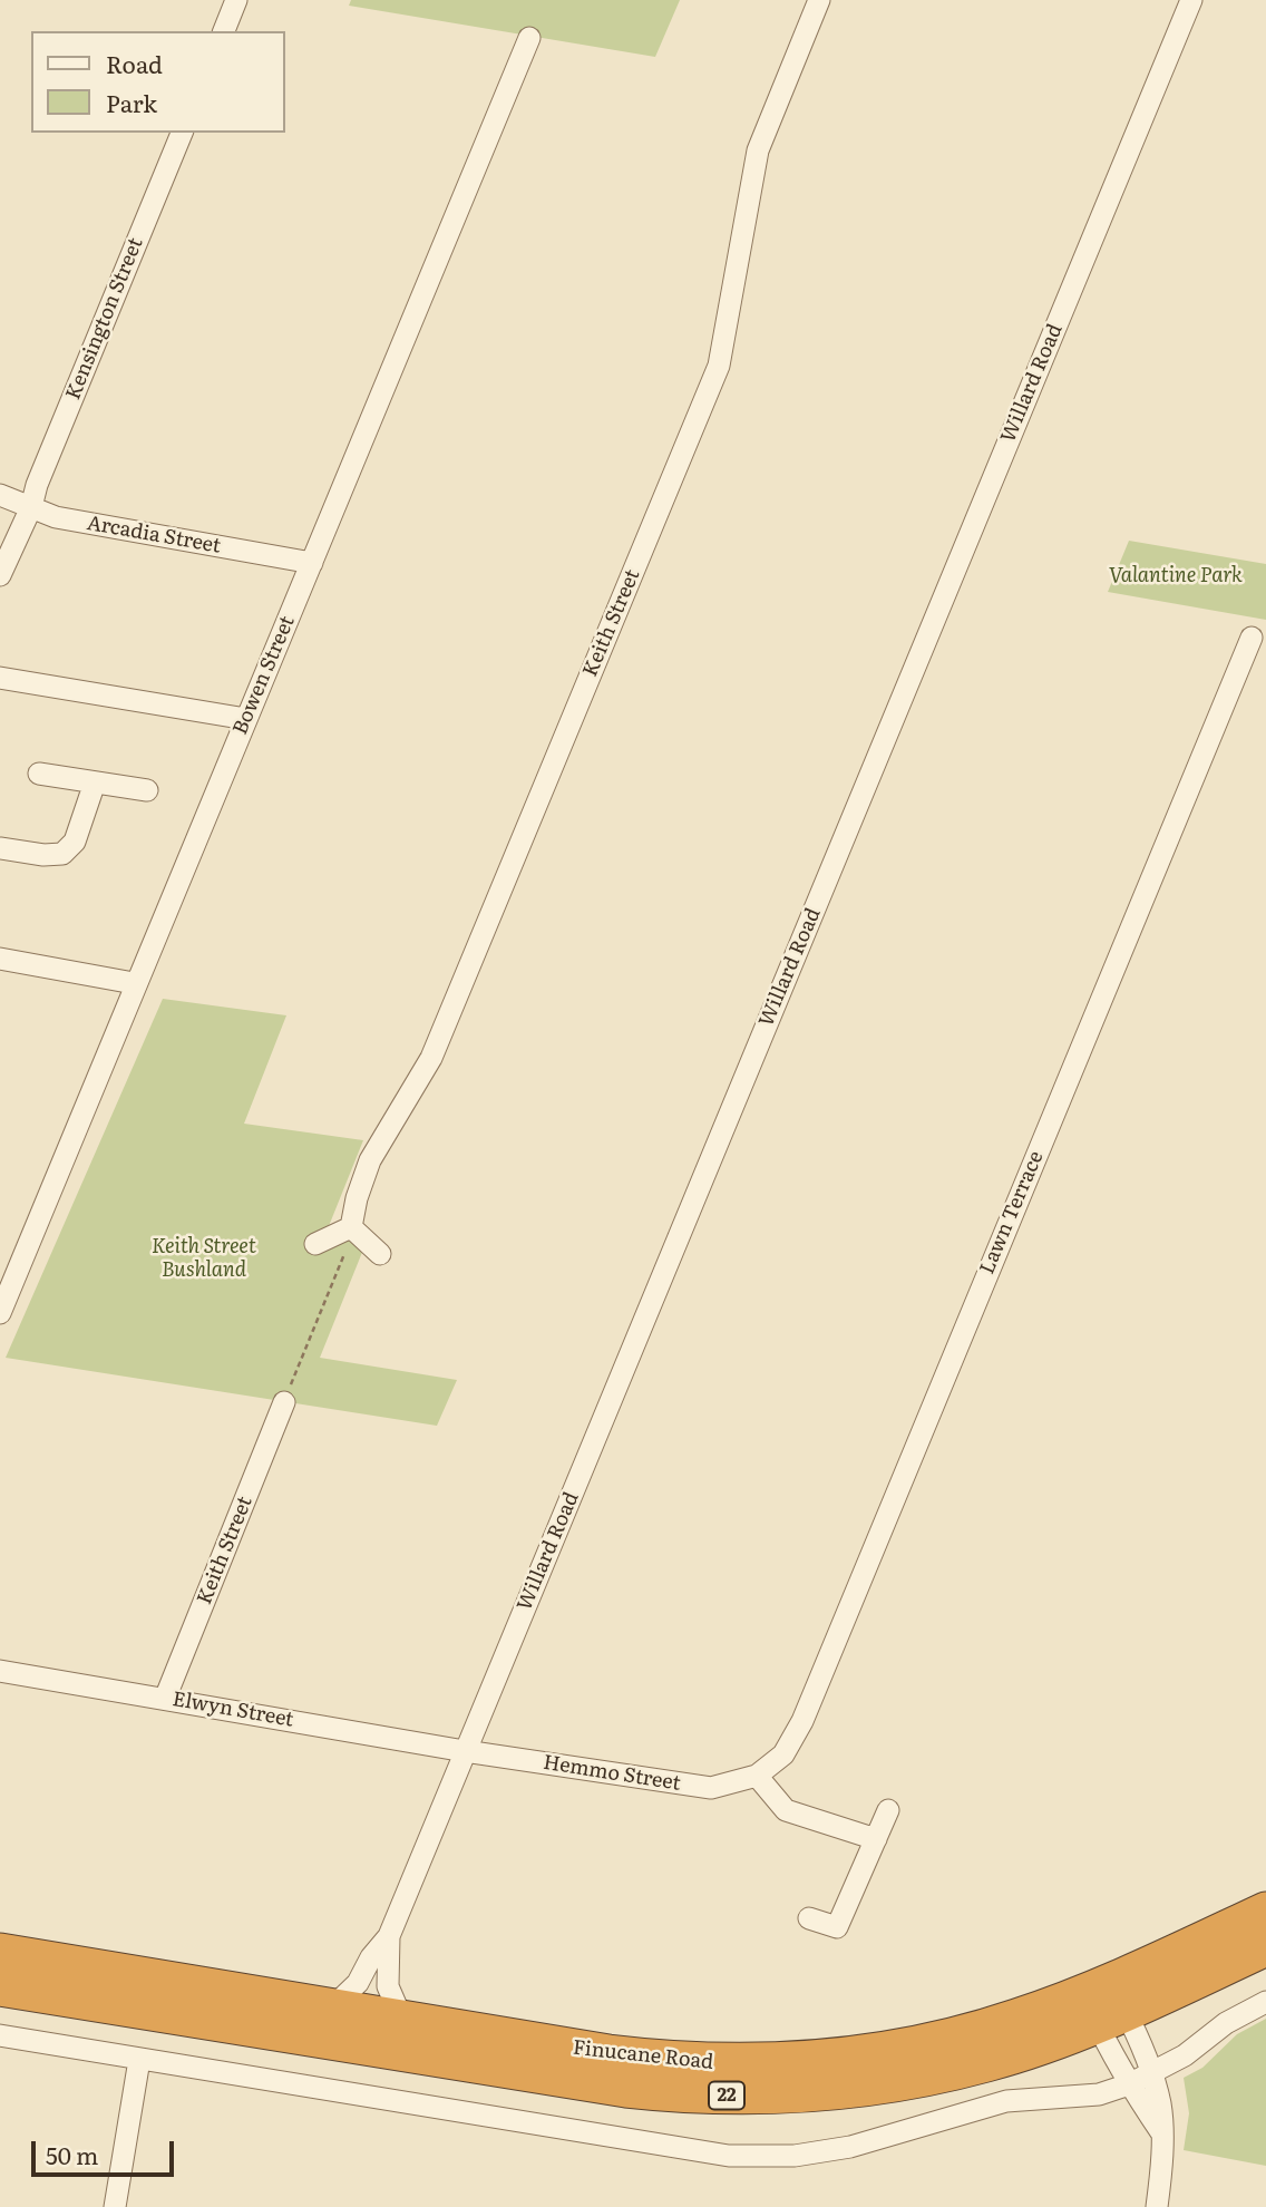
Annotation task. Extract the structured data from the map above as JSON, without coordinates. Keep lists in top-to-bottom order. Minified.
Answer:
{"streets":{"highway":["Finucane Road","22"],"street":["Kensington Street","Willard Road","Arcadia Street","Keith Street","Bowen Street","Lawn Terrace","Elwyn Street","Hemmo Street"]},"crossings":[["Kensington Street","Arcadia Street"],["Willard Road","Elwyn Street"],["Willard Road","Hemmo Street"],["Willard Road","Finucane Road"],["Arcadia Street","Bowen Street"],["Keith Street","Elwyn Street"],["Lawn Terrace","Hemmo Street"],["Elwyn Street","Hemmo Street"]],"parks":["Valantine Park","Keith Street Bushland"],"legend":["Road","Park"],"scale_bar":"50 m"}
